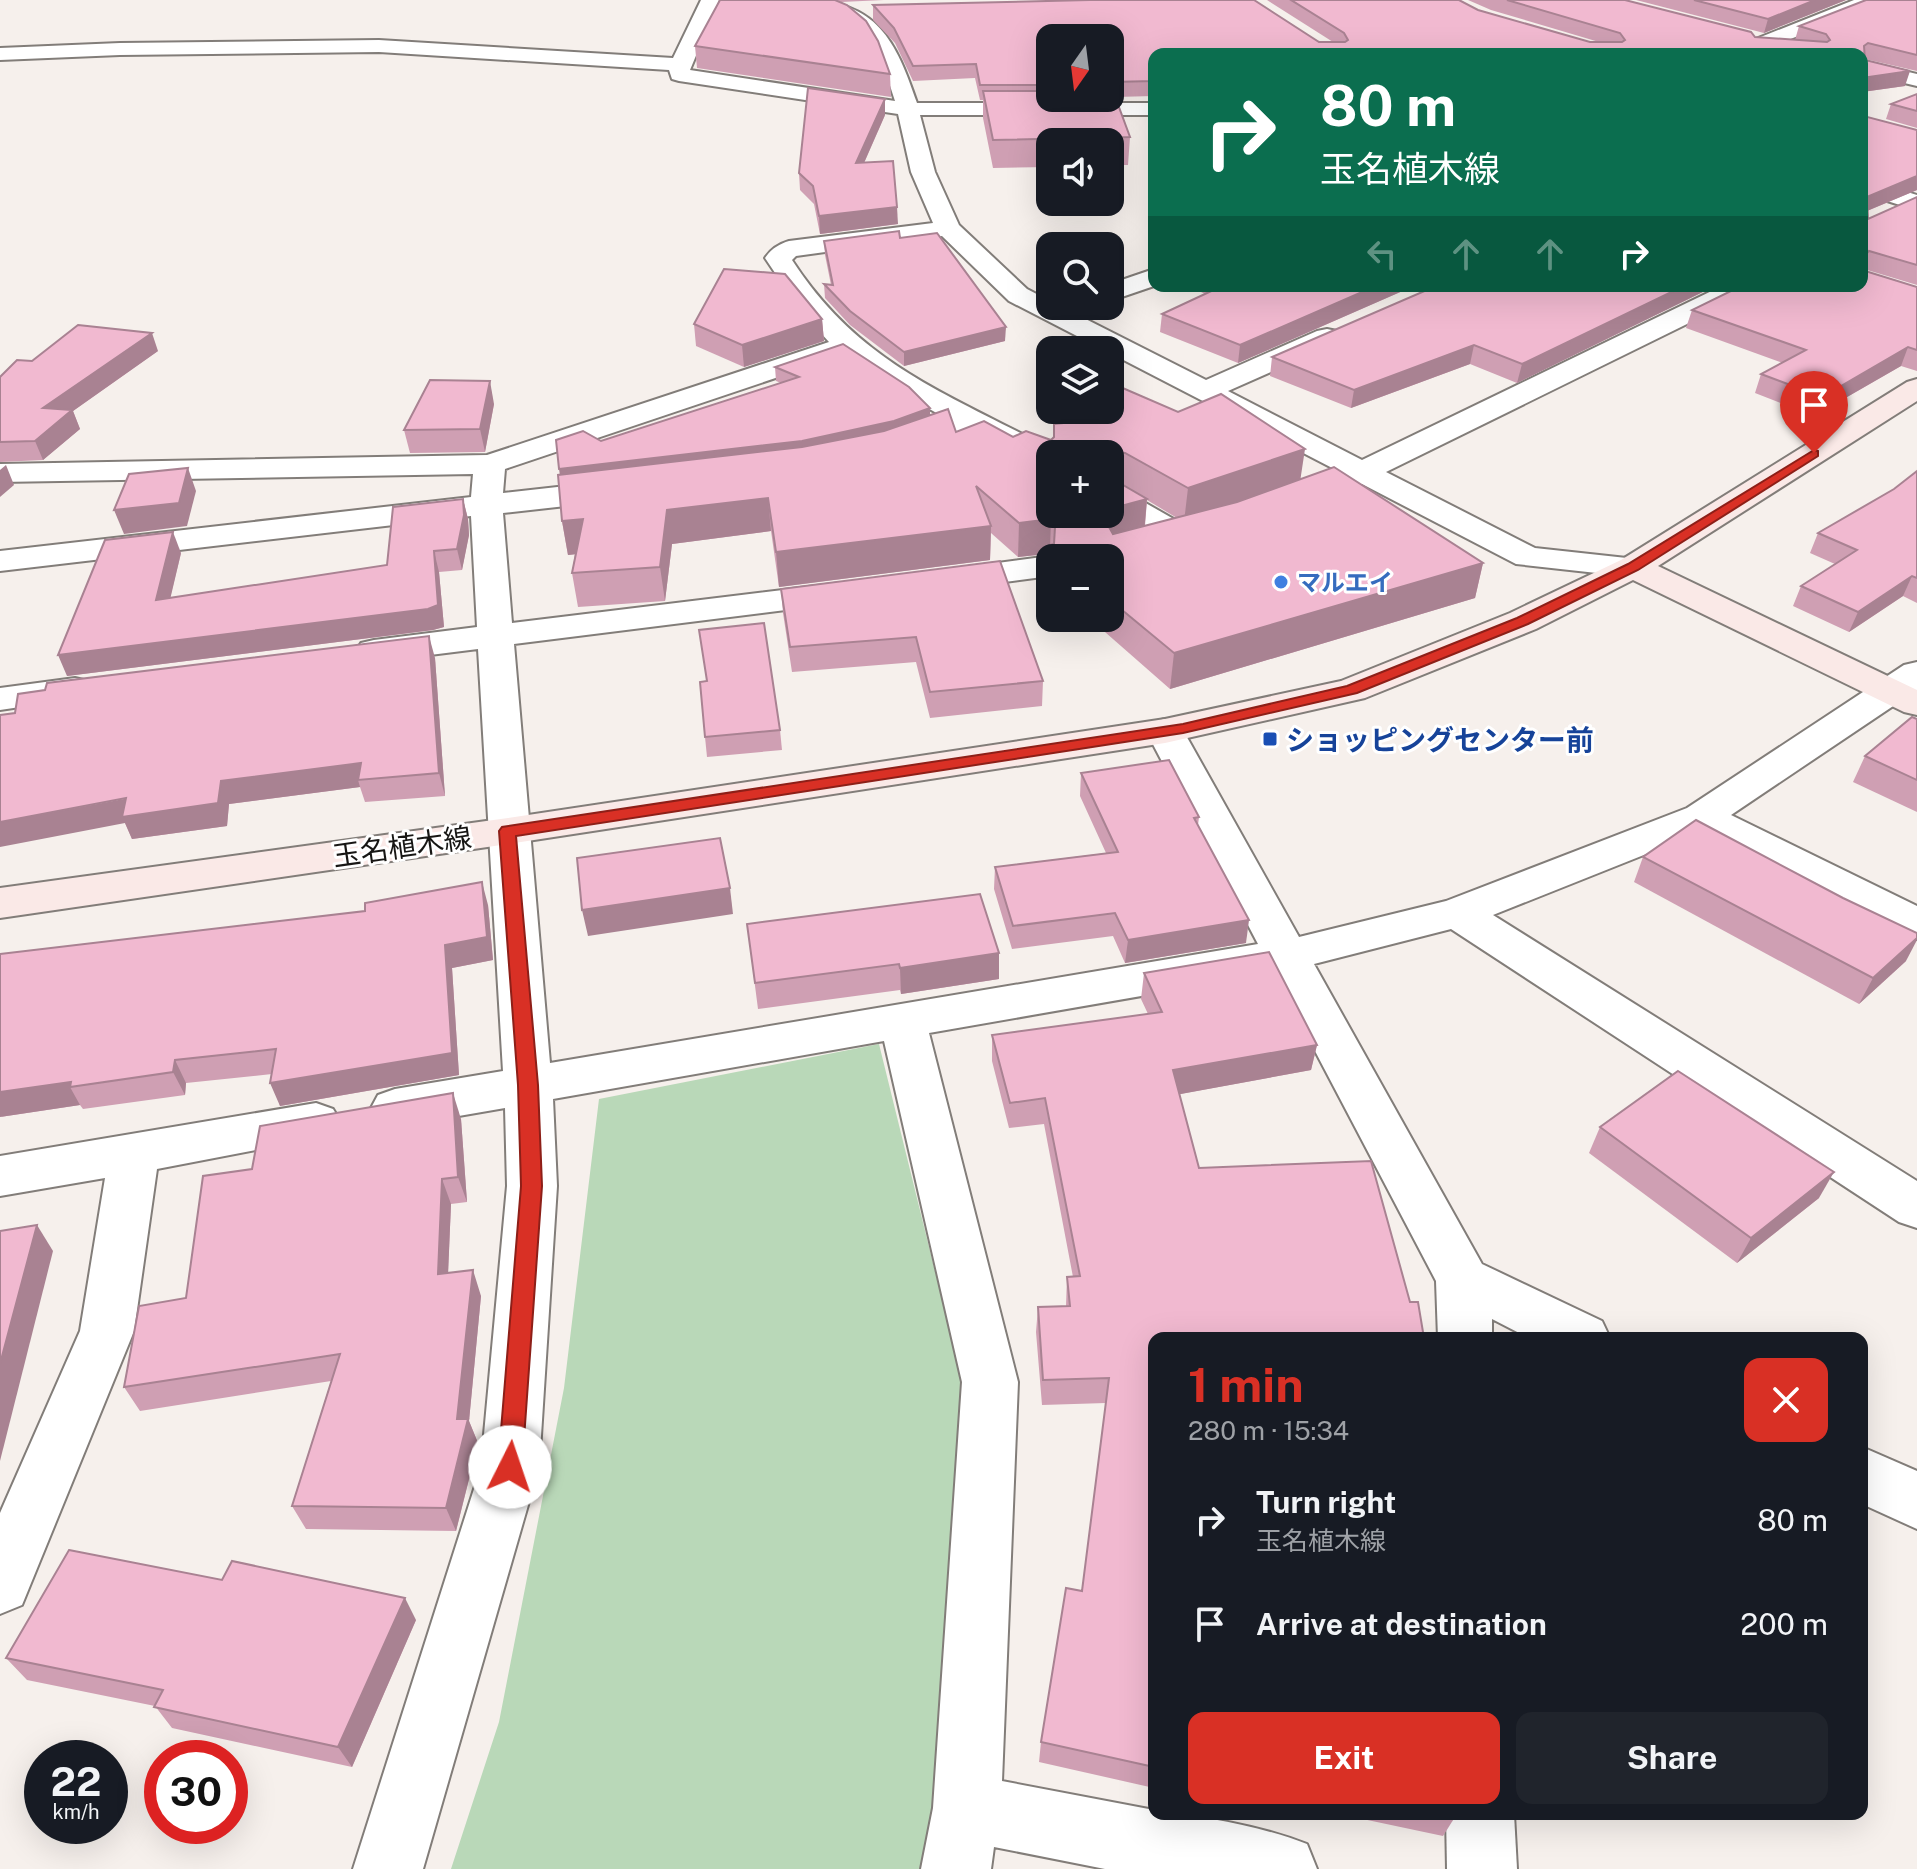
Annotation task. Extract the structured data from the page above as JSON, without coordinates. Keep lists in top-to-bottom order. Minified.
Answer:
{"streets":{"main road":["玉名植木線"]},"places":{"other":["マルエイ"],"transit":["ショッピングセンター前"]},"north":"bottom","page":{"map_buttons":["+","−"],"turn":["80 m","玉名植木線"],"heading":["1 min","280 m · 15:34"],"list":[{"name":"Turn right","note":"玉名植木線","value":"80 m"},{"name":"Arrive at destination","value":"200 m"}],"buttons":["Exit","Share"],"speed":"22 km/h","limit":"30"}}
